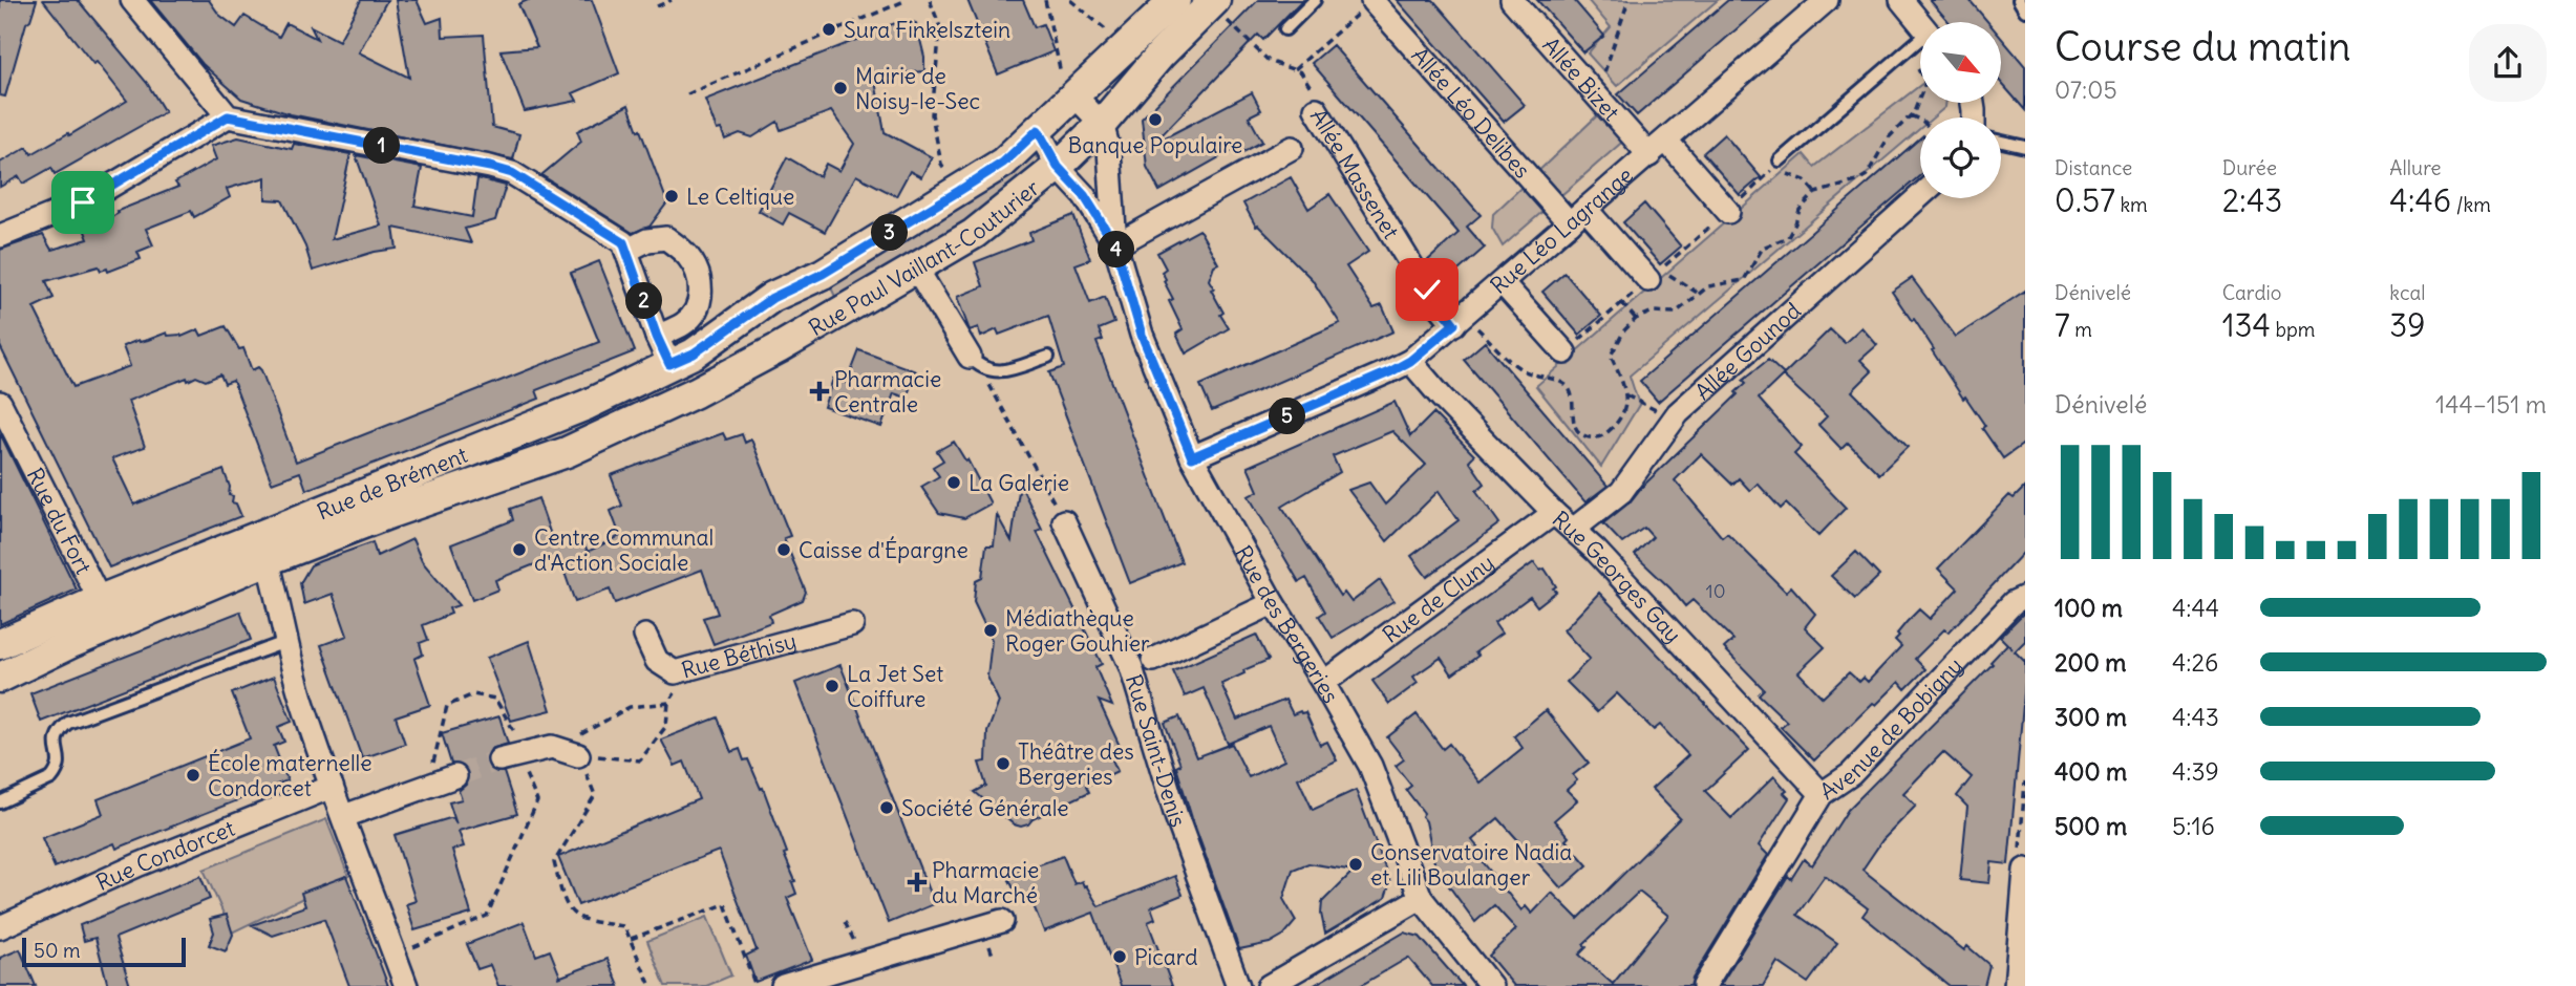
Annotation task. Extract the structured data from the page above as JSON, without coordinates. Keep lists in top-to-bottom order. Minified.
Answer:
{"streets":{"main road":["Rue Paul Vaillant-Couturier","Rue de Brément"],"street":["Allée Bizet","Allée Léo Delibes","Allée Massenet","Rue Léo Lagrange","Allée Gounod","Rue du Fort","Rue Georges Gay","Rue de Cluny","Rue des Bergeries","Rue Béthisy","Avenue de Bobigny","Rue Saint-Denis","Rue Condorcet"]},"crossings":[["Allée Bizet","Rue Léo Lagrange"],["Allée Léo Delibes","Rue Léo Lagrange"],["Allée Massenet","Rue Léo Lagrange"],["Rue Léo Lagrange","Rue Georges Gay"],["Rue Léo Lagrange","Rue des Bergeries"],["Rue Paul Vaillant-Couturier","Rue de Brément"],["Rue Paul Vaillant-Couturier","Rue des Bergeries"],["Allée Gounod","Rue Georges Gay"],["Rue de Brément","Rue du Fort"],["Rue Georges Gay","Rue de Cluny"],["Rue Georges Gay","Avenue de Bobigny"],["Rue de Cluny","Rue des Bergeries"]],"places":{"other":["Sura Finkelsztein","Mairie de Noisy-le-Sec","Banque Populaire","Le Celtique","La Galerie","Centre Communal d'Action Sociale","Caisse d'Épargne","Médiathèque Roger Gouhier","La Jet Set Coiffure","Théâtre des Bergeries","École maternelle Condorcet","Société Générale","Conservatoire Nadia et Lili Boulanger","Picard"],"health":["Pharmacie Centrale","Pharmacie du Marché"]},"house_numbers":["10"],"scale_bar":"50 m","north":"bottom right","page":{"heading":["Course du matin","07:05"],"stats":[["Distance","0.57 km"],["Durée","2:43"],["Allure","4:46 /km"],["Dénivelé","7 m"],["Cardio","134 bpm"],["kcal","39"]],"pins":["1","3","4","2","5"],"chart":["Dénivelé","144–151 m"],"list":[{"name":"100 m","note":"4:44"},{"name":"200 m","note":"4:26"},{"name":"300 m","note":"4:43"},{"name":"400 m","note":"4:39"},{"name":"500 m","note":"5:16"}],"scale":"50 m"}}
